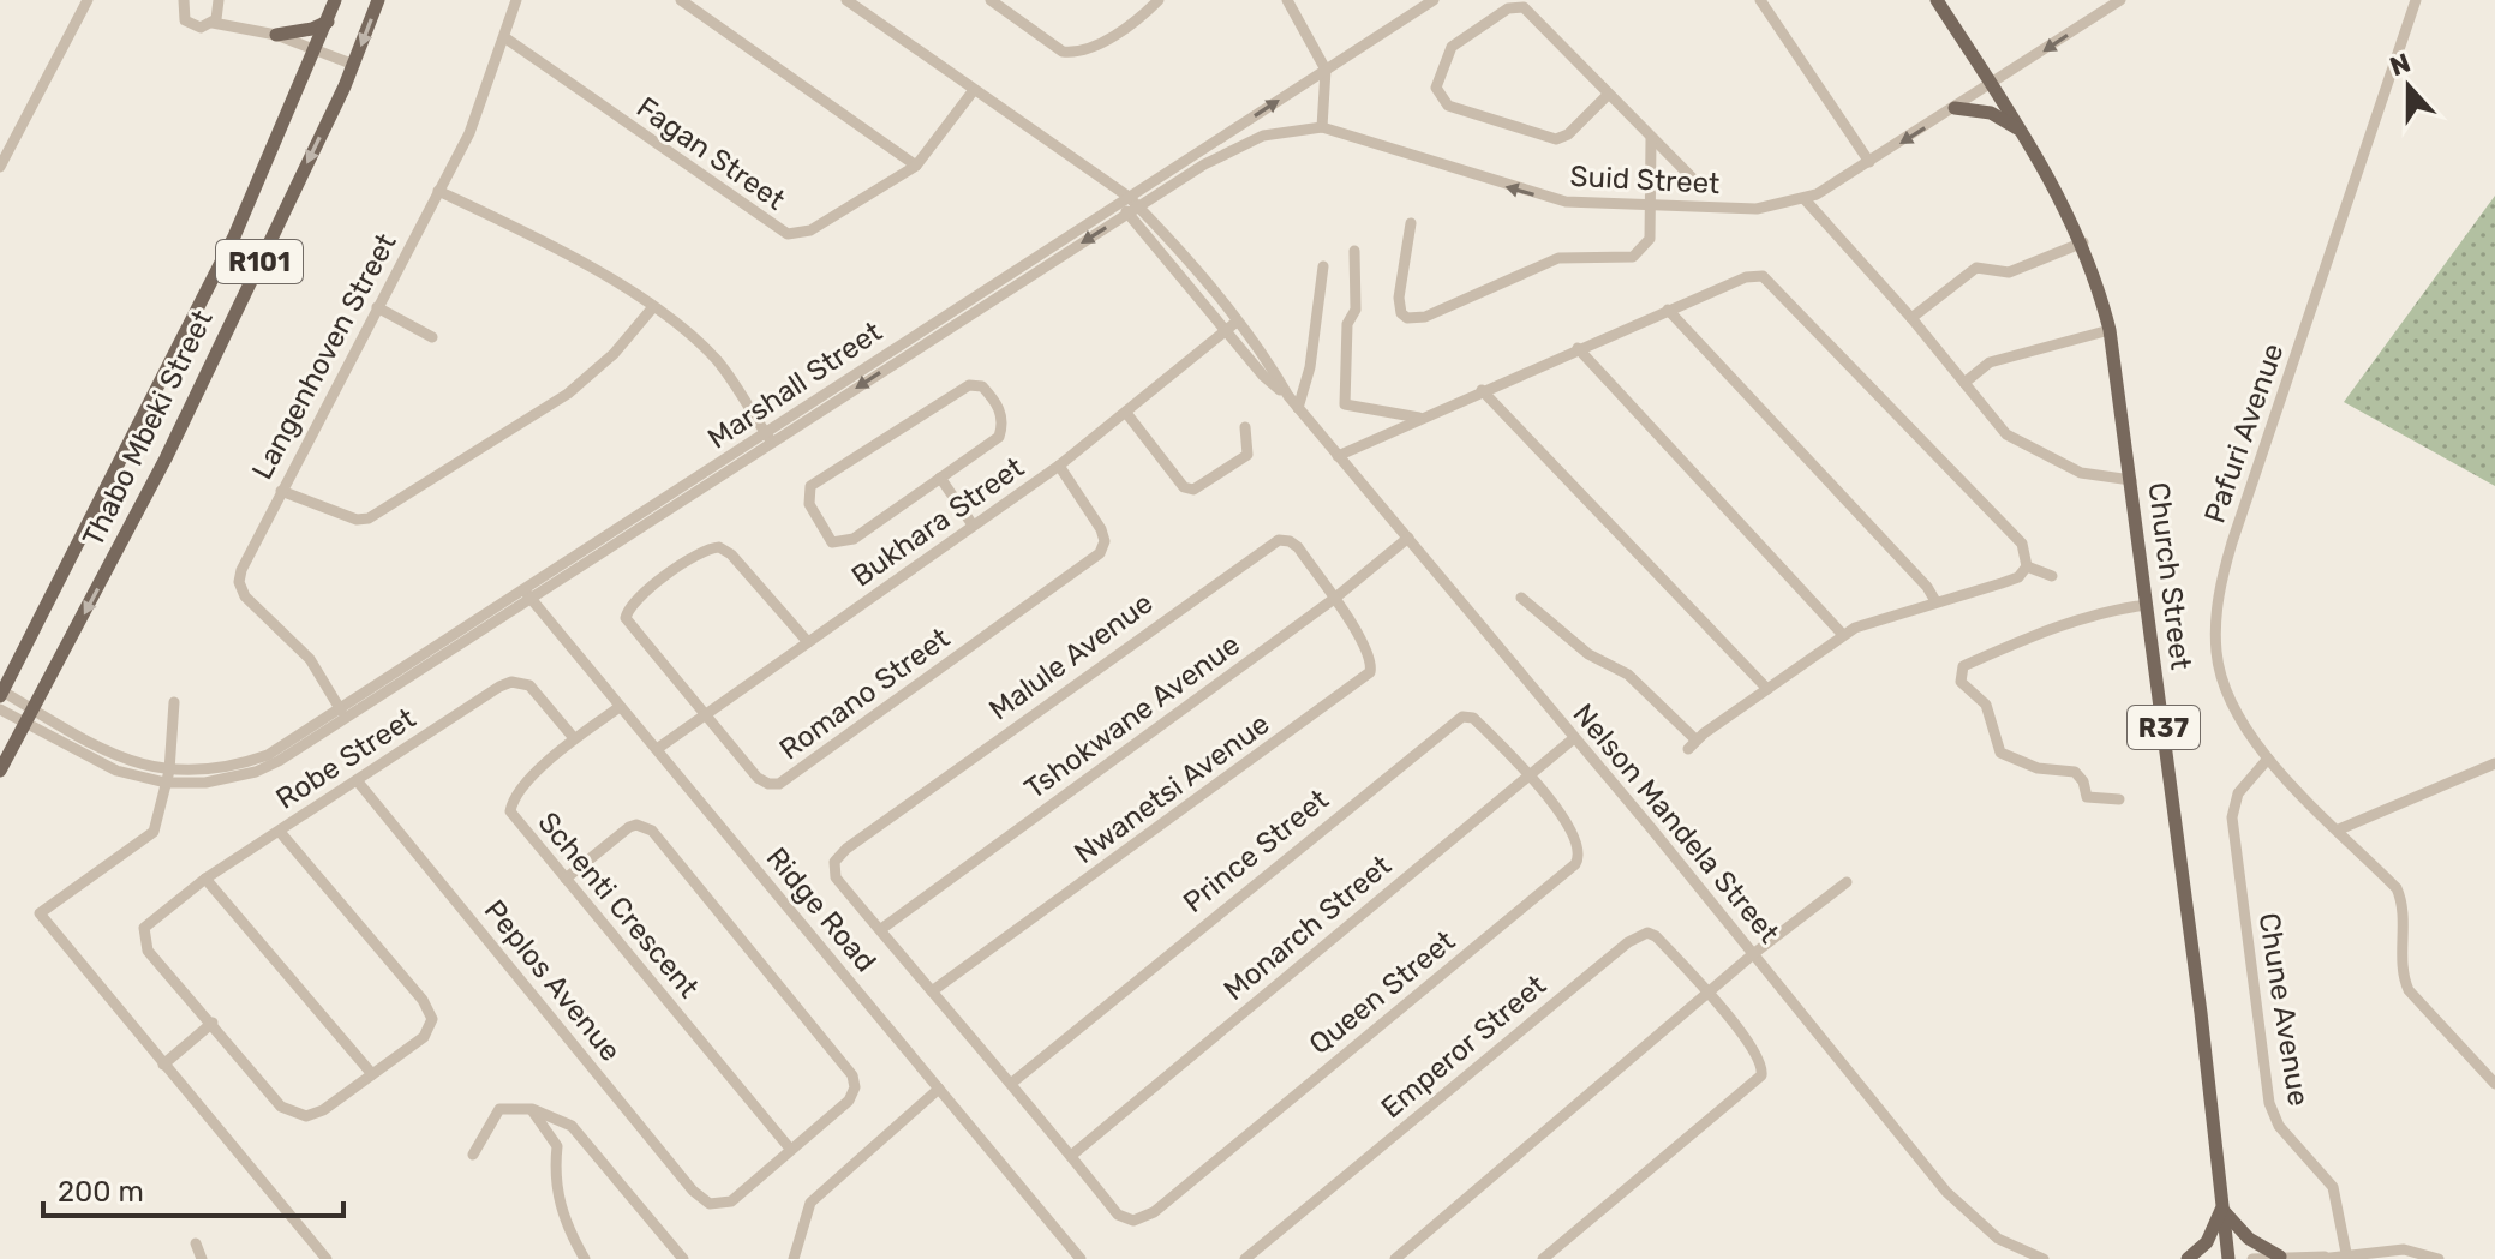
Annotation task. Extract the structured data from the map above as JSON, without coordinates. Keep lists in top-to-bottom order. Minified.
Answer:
{"streets":{"main road":["R101","Thabo Mbeki Street","Church Street","R37"],"street":["Fagan Street","Suid Street","Langenhoven Street","Marshall Street","Pafuri Avenue","Bukhara Street","Malule Avenue","Romano Street","Tshokwane Avenue","Robe Street","Nwanetsi Avenue","Nelson Mandela Street","Prince Street","Schenti Crescent","Ridge Road","Monarch Street","Peplos Avenue","Queen Street","Chune Avenue","Emperor Street"]},"crossings":[["Fagan Street","Langenhoven Street"],["Fagan Street","Nelson Mandela Street"],["Suid Street","Marshall Street"],["Suid Street","Church Street"],["Suid Street","Nelson Mandela Street"],["Langenhoven Street","Marshall Street"],["Marshall Street","Thabo Mbeki Street"],["Marshall Street","Nelson Mandela Street"],["Marshall Street","Ridge Road"],["Pafuri Avenue","Chune Avenue"],["Bukhara Street","Romano Street"],["Bukhara Street","Nelson Mandela Street"],["Bukhara Street","Ridge Road"],["Malule Avenue","Tshokwane Avenue"],["Malule Avenue","Nwanetsi Avenue"],["Tshokwane Avenue","Nwanetsi Avenue"],["Tshokwane Avenue","Nelson Mandela Street"],["Robe Street","Schenti Crescent"],["Robe Street","Peplos Avenue"],["Nelson Mandela Street","Monarch Street"],["Prince Street","Monarch Street"],["Prince Street","Queen Street"],["Schenti Crescent","Ridge Road"],["Schenti Crescent","Peplos Avenue"],["Monarch Street","Queen Street"]],"one_way":["Suid Street"],"scale_bar":"200 m","north":"top"}
